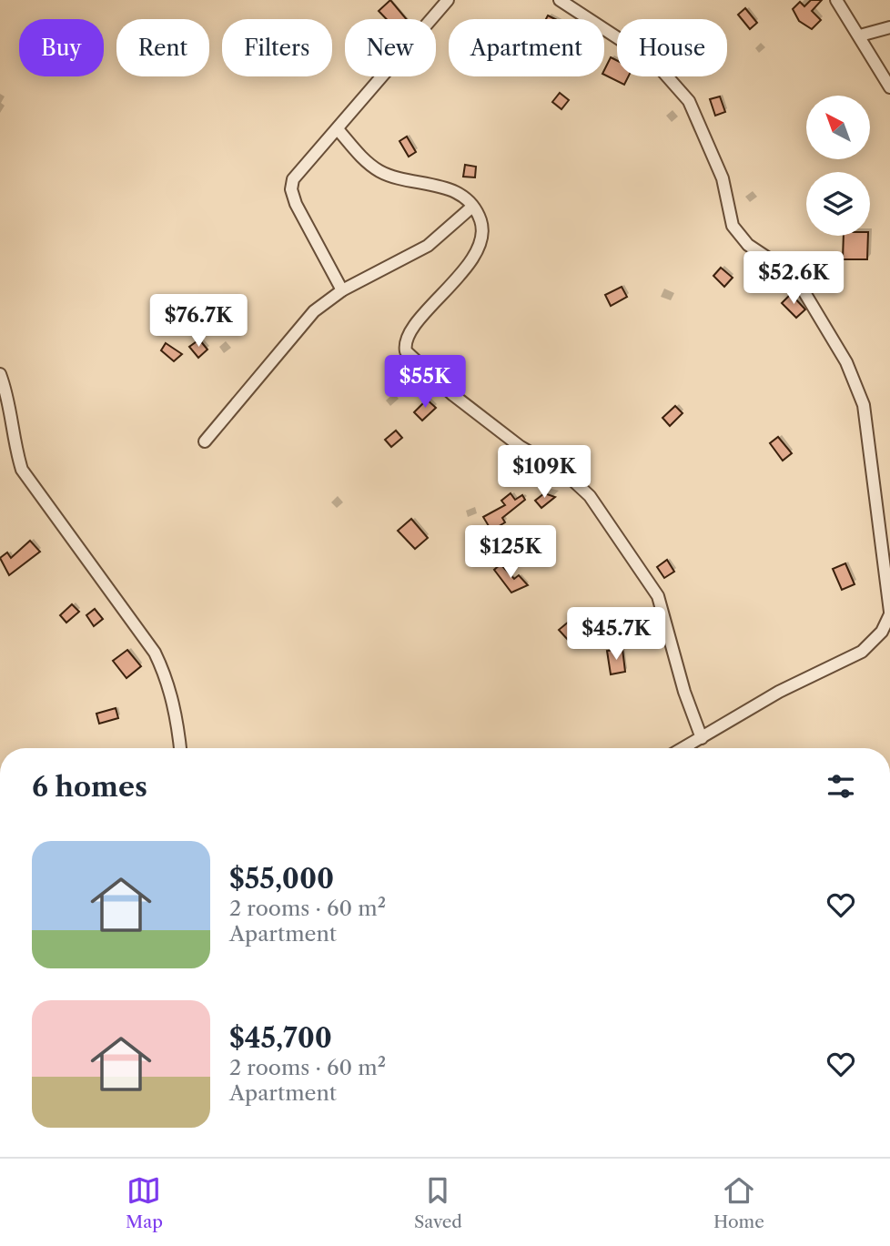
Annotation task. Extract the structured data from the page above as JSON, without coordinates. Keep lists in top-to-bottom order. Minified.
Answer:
{"north":"top left","page":{"chip":["Buy","Rent","Filters","New","Apartment","House"],"price":["$52.6K","$76.7K","$55K","$109K","$125K","$45.7K"],"heading":"6 homes","list":[{"name":"$55,000","note":"2 rooms · 60 m² · Apartment"},{"name":"$45,700","note":"2 rooms · 60 m² · Apartment"}],"tabs":["Map","Saved","Home"]}}
